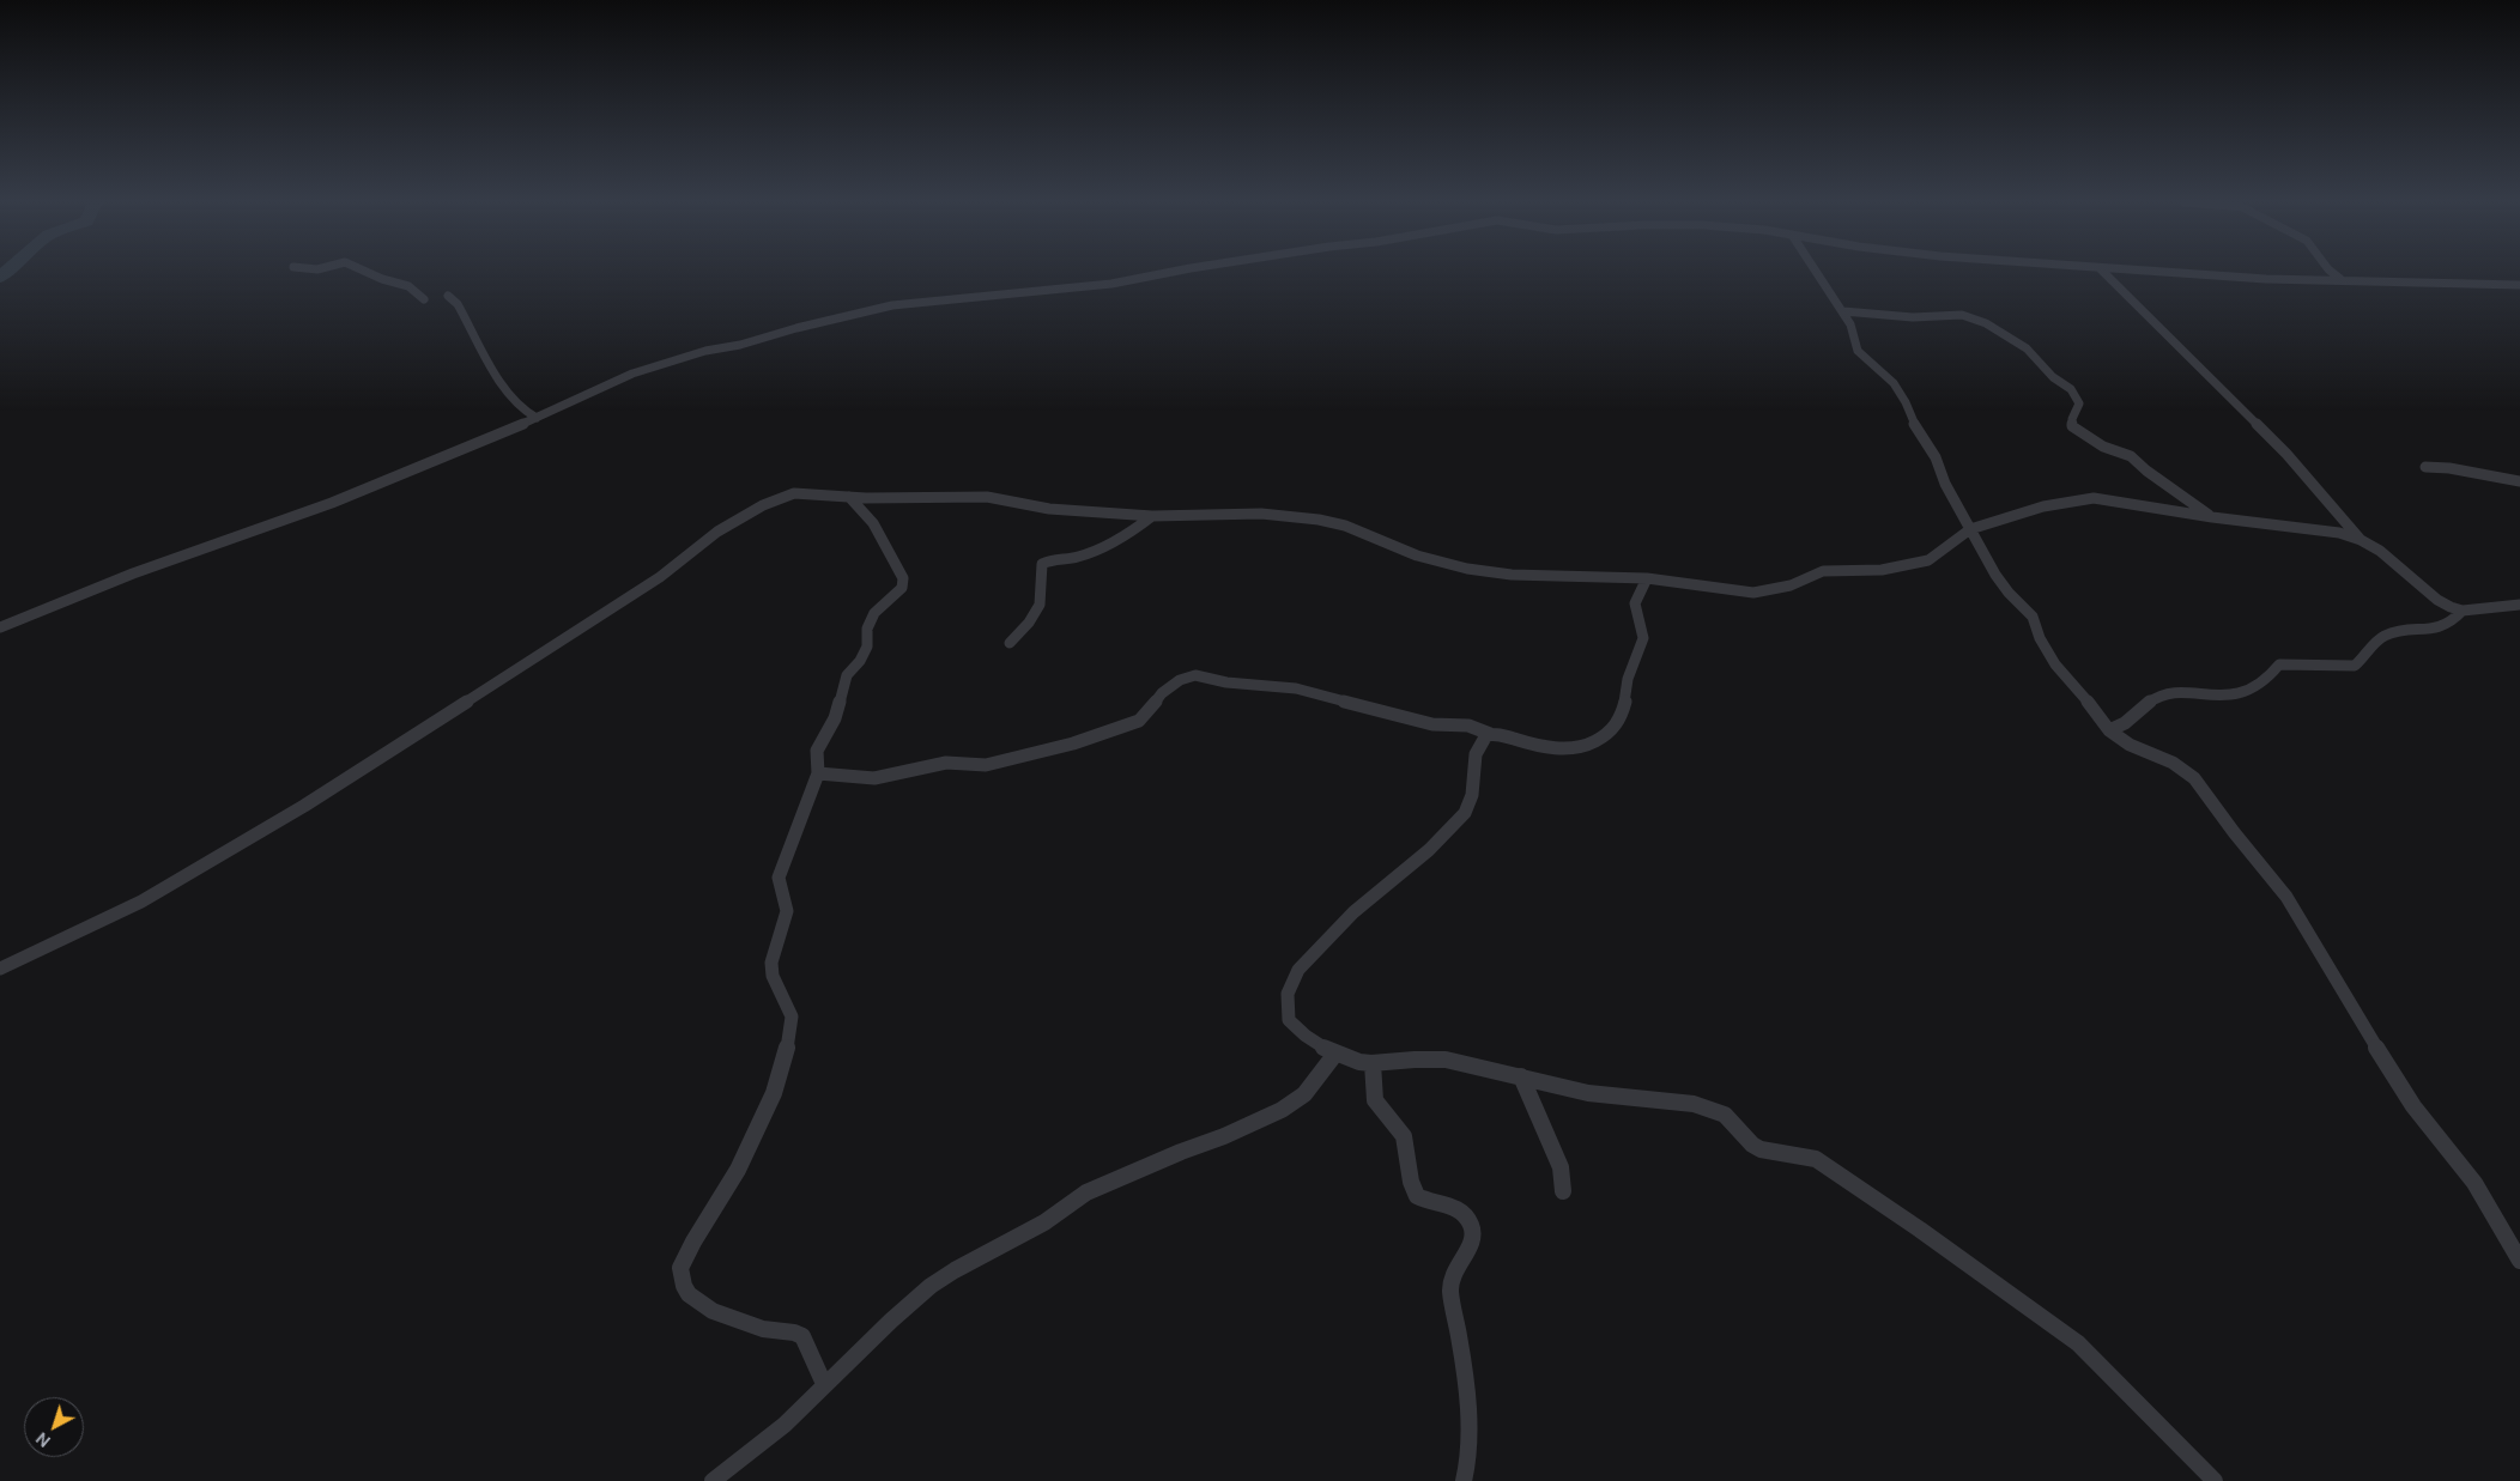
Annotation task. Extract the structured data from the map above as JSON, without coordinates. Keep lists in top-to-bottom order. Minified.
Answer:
{"north":"bottom left"}
